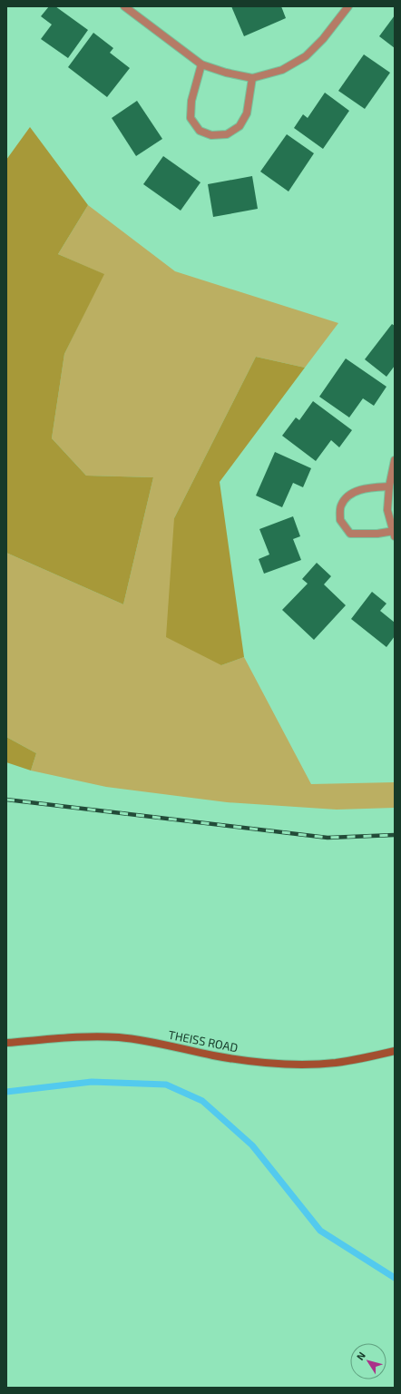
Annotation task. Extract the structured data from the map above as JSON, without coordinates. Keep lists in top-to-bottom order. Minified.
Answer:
{"streets":{"street":["THEISS ROAD"]},"north":"top left"}
